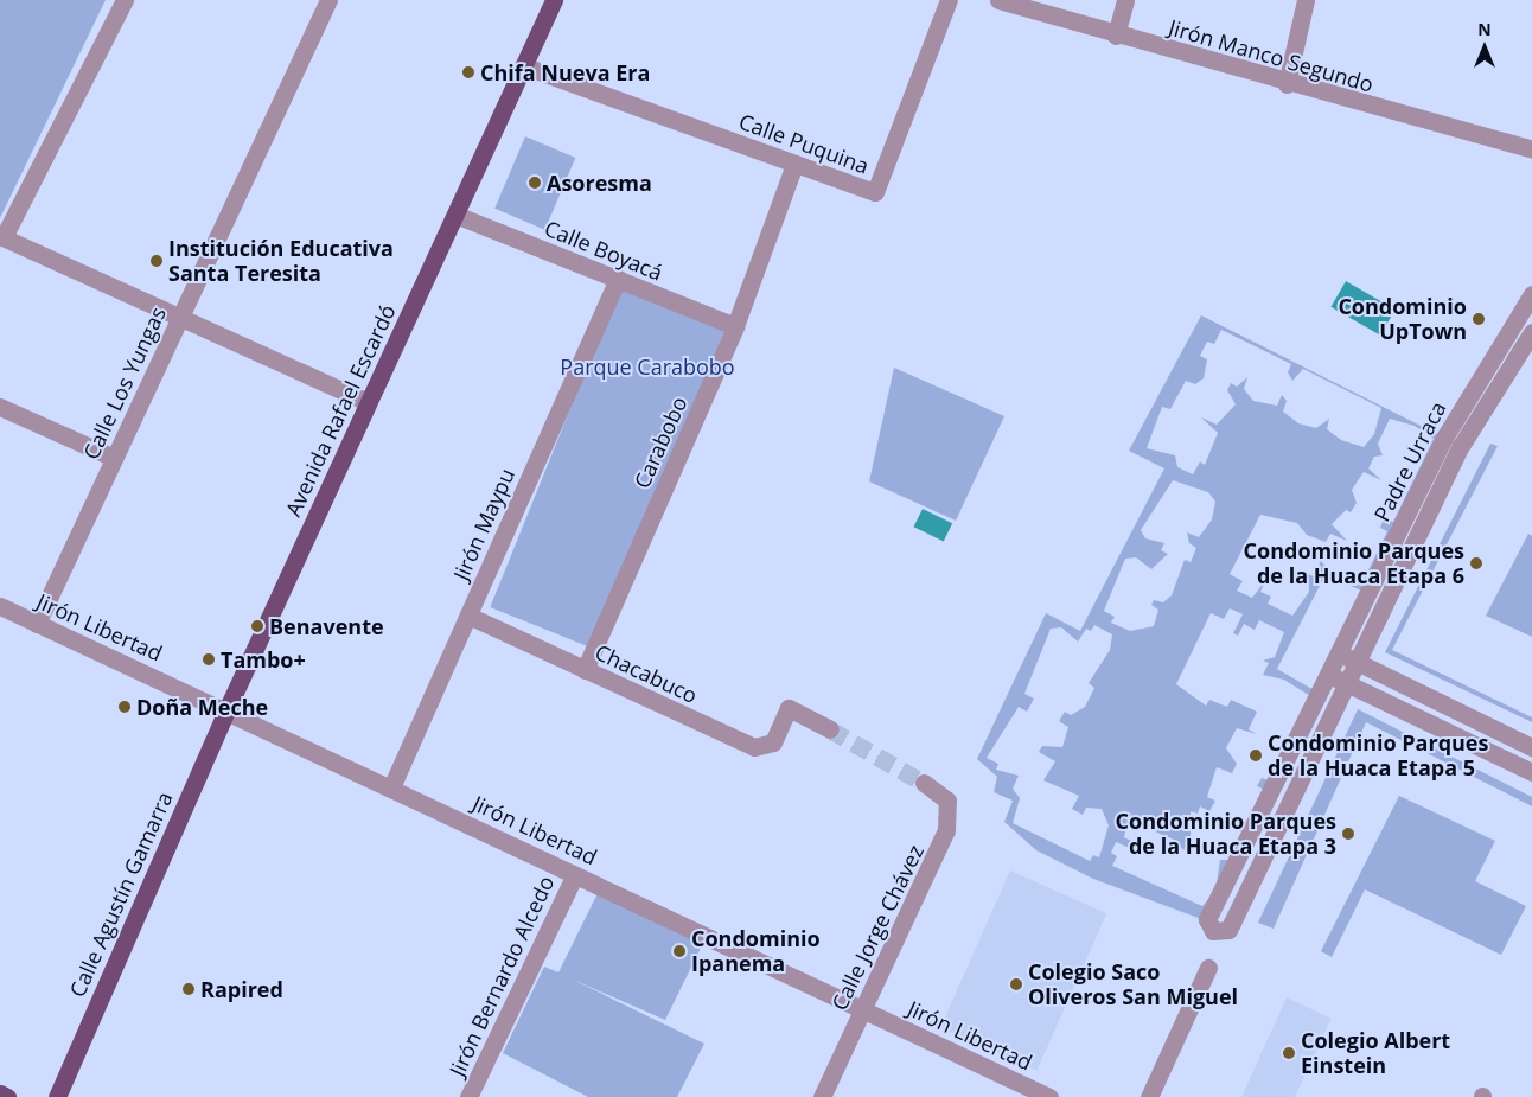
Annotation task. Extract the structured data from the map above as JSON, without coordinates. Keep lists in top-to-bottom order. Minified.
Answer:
{"streets":{"main road":["Avenida Rafael Escardó","Calle Agustín Gamarra"],"street":["Jirón Manco Segundo","Calle Puquina","Calle Boyacá","Calle Los Yungas","Carabobo","Padre Urraca","Jirón Maypu","Jirón Libertad","Chacabuco","Calle Jorge Chávez","Jirón Bernardo Alcedo"]},"crossings":[["Calle Puquina","Avenida Rafael Escardó"],["Calle Puquina","Carabobo"],["Calle Boyacá","Avenida Rafael Escardó"],["Calle Boyacá","Carabobo"],["Calle Boyacá","Jirón Maypu"],["Calle Los Yungas","Jirón Libertad"],["Avenida Rafael Escardó","Jirón Libertad"],["Avenida Rafael Escardó","Calle Agustín Gamarra"],["Carabobo","Chacabuco"],["Jirón Maypu","Jirón Libertad"],["Jirón Maypu","Chacabuco"],["Jirón Libertad","Calle Agustín Gamarra"],["Jirón Libertad","Calle Jorge Chávez"],["Jirón Libertad","Jirón Bernardo Alcedo"]],"parks":["Parque Carabobo"],"places":["Chifa Nueva Era","Asoresma","Institución Educativa Santa Teresita","Condominio UpTown","Condominio Parques de la Huaca Etapa 6","Benavente","Tambo+","Doña Meche","Condominio Parques de la Huaca Etapa 5","Condominio Parques de la Huaca Etapa 3","Condominio Ipanema","Colegio Saco Oliveros San Miguel","Rapired","Colegio Albert Einstein"],"north":"top"}
